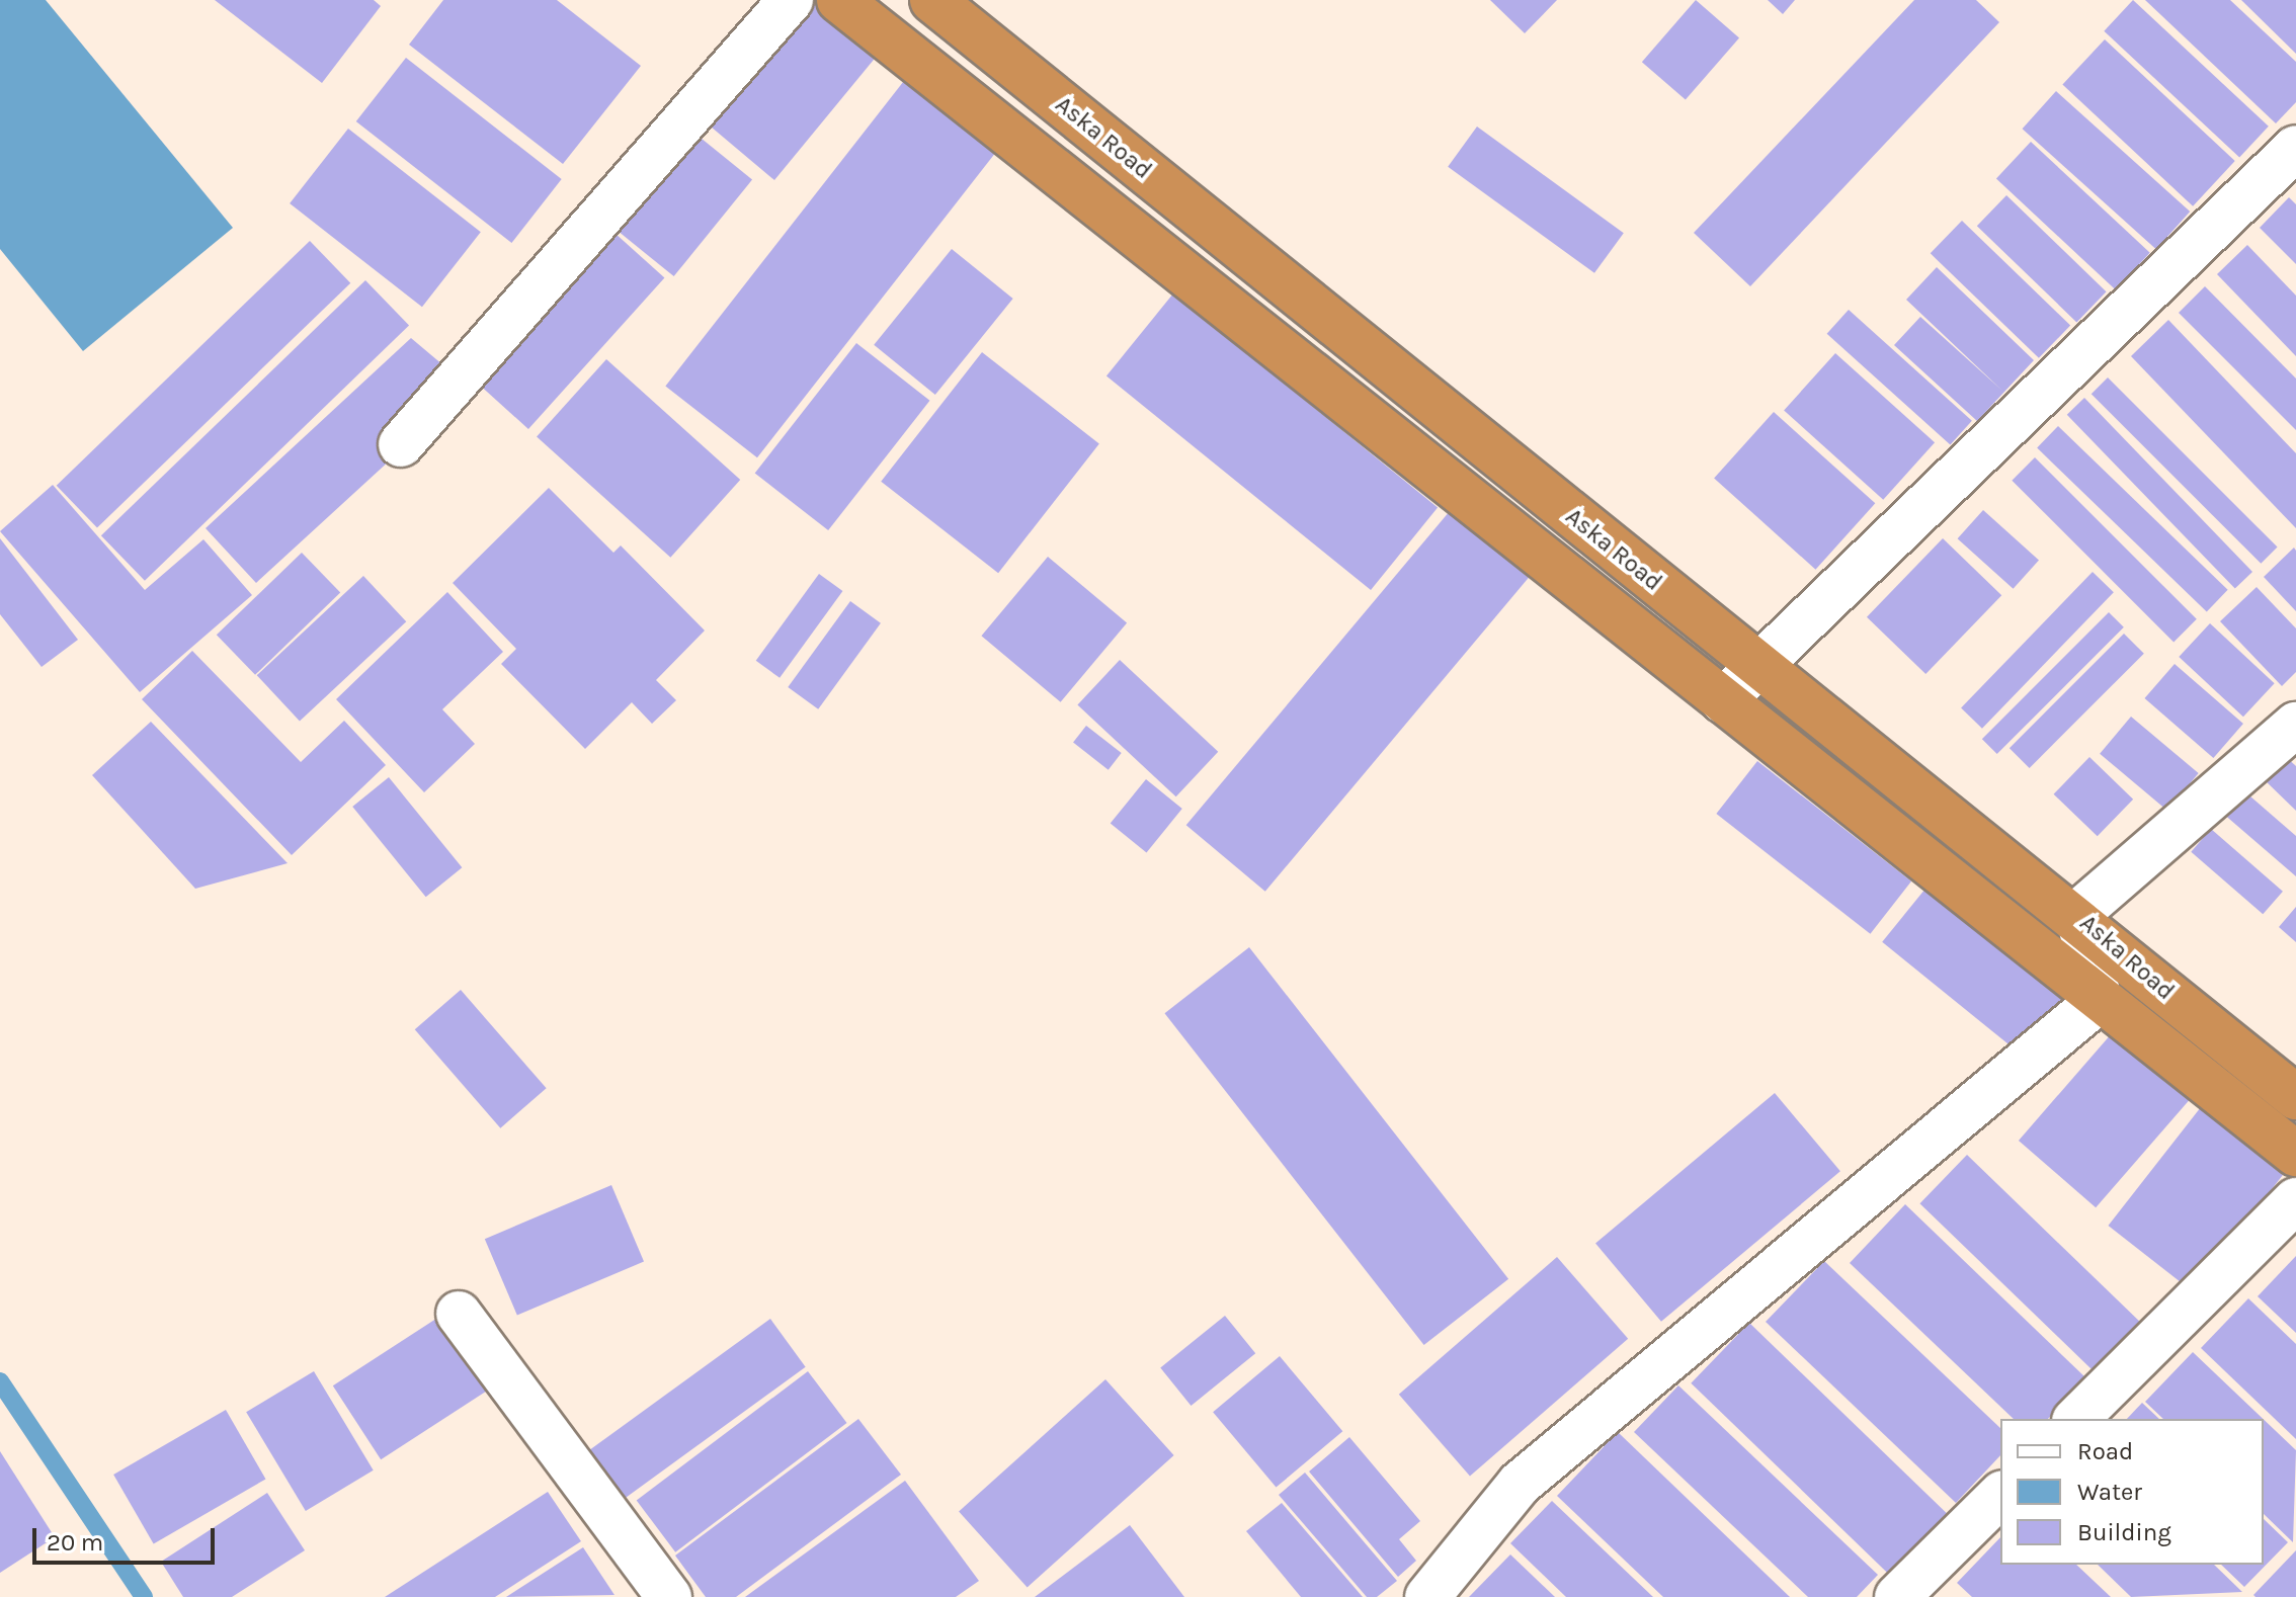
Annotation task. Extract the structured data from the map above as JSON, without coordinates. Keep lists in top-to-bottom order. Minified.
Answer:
{"streets":{"highway":["Aska Road"]},"legend":["Road","Water","Building"],"scale_bar":"20 m"}
